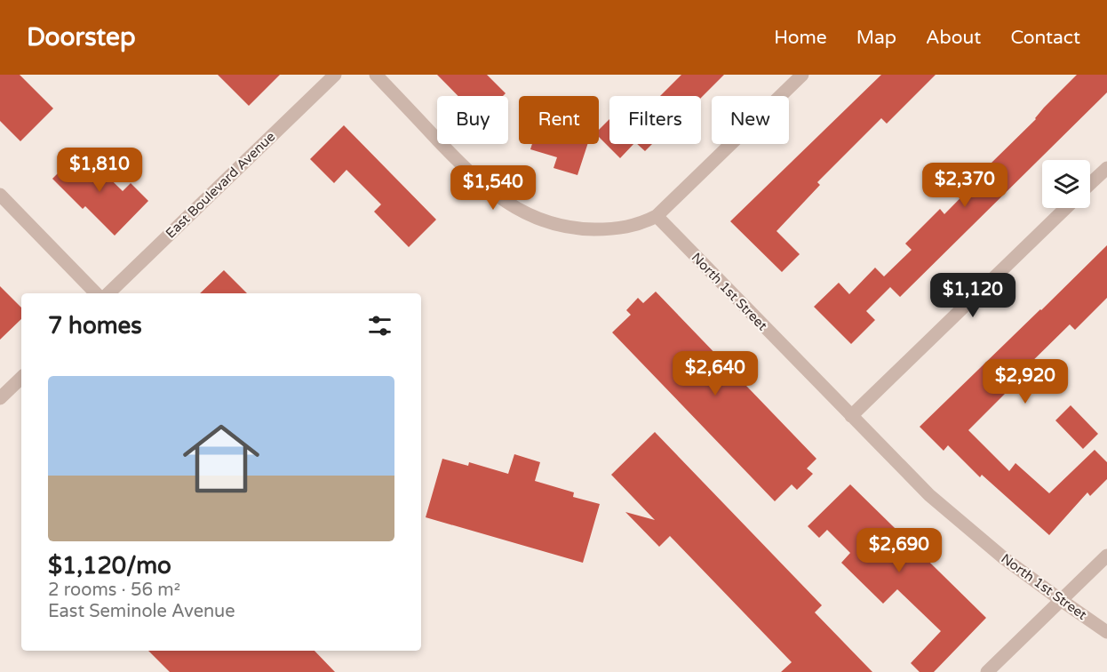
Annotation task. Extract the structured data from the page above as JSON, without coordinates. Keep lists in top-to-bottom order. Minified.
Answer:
{"streets":{"street":["East Boulevard Avenue","North 1st Street"]},"page":{"header":"Doorstep","nav":["Home","Map","About","Contact"],"chip":["Buy","Rent","Filters","New"],"price":["$1,810","$2,370","$1,540","$1,120","$2,640","$2,920","$2,690"],"heading":"7 homes","list":[{"name":"$1,120/mo","note":"2 rooms · 56 m² · East Seminole Avenue"}]}}
